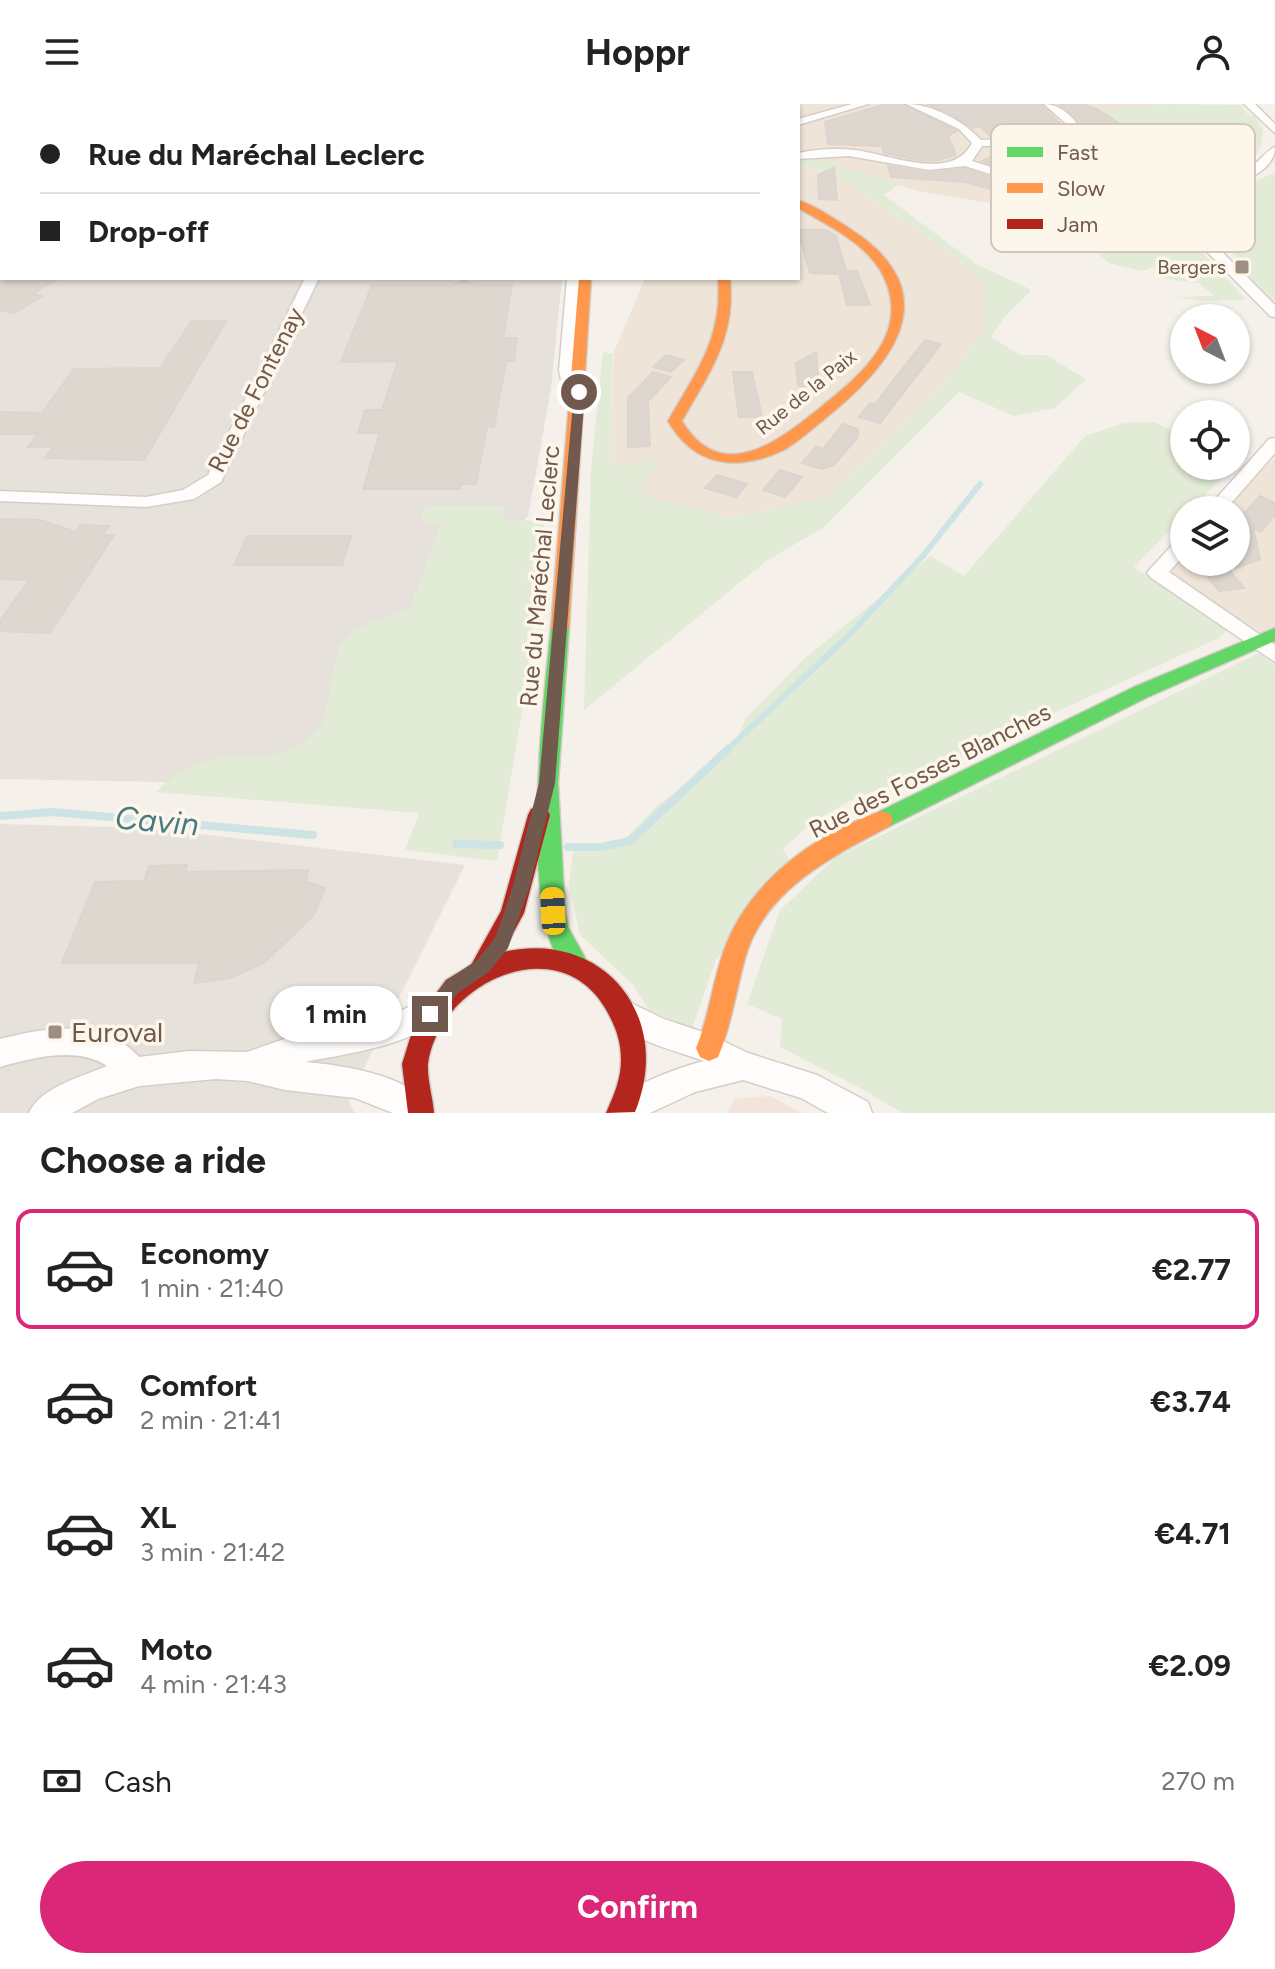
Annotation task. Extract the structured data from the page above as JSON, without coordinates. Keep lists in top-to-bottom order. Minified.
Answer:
{"streets":{"street":["Rue de Fontenay","Rue de la Paix","Rue du Maréchal Leclerc","Rue des Fosses Blanches"]},"water":["Cavin"],"places":{"transit":["Bergers","Euroval"]},"legend":["Fast","Slow","Jam"],"north":"top left","page":{"header":"Hoppr","banner":["Rue du Maréchal Leclerc","Drop-off"],"bubble":"1 min","heading":"Choose a ride","list":[{"name":"Economy","note":"1 min · 21:40","value":"€2.77"},{"name":"Comfort","note":"2 min · 21:41","value":"€3.74"},{"name":"XL","note":"3 min · 21:42","value":"€4.71"},{"name":"Moto","note":"4 min · 21:43","value":"€2.09"}],"pay":["Cash","270 m"],"buttons":"Confirm"}}
